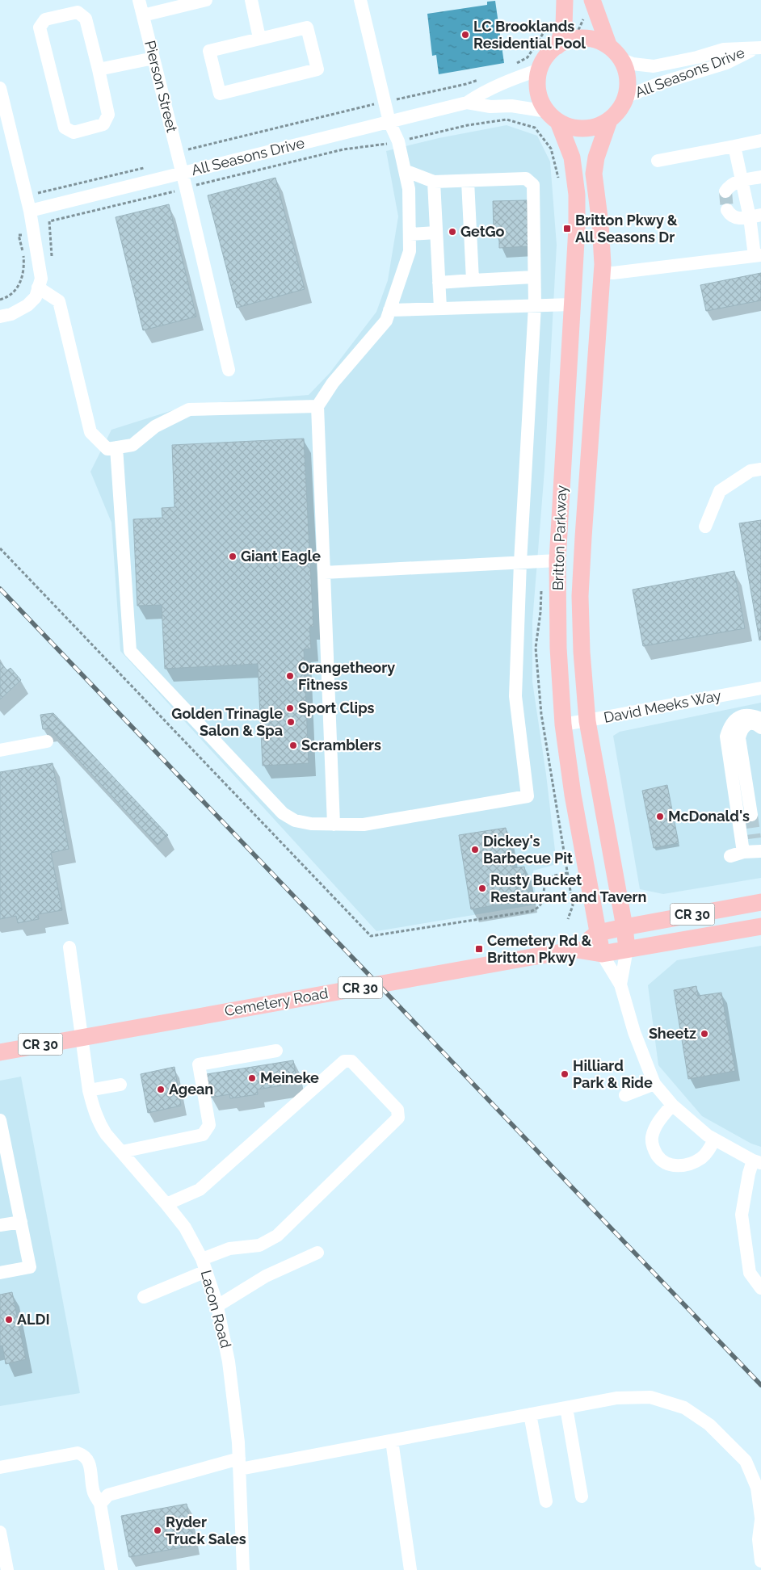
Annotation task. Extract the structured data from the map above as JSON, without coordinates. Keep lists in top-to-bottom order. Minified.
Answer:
{"streets":{"main road":["Britton Parkway","CR 30","Cemetery Road"],"street":["All Seasons Drive","Pierson Street","David Meeks Way","Lacon Road"]},"crossings":[["All Seasons Drive","Pierson Street"],["All Seasons Drive","Britton Parkway"],["Britton Parkway","David Meeks Way"],["Britton Parkway","Cemetery Road"],["Cemetery Road","Lacon Road"]],"places":{"other":["LC Brooklands Residential Pool","GetGo","Giant Eagle","Orangetheory Fitness","Sport Clips","Golden Trinagle Salon & Spa","Scramblers","McDonald's","Dickey's Barbecue Pit","Rusty Bucket Restaurant and Tavern","Sheetz","Hilliard Park & Ride","Meineke","Agean","ALDI","Ryder Truck Sales"],"transit":["Britton Pkwy & All Seasons Dr","Cemetery Rd & Britton Pkwy"]}}
